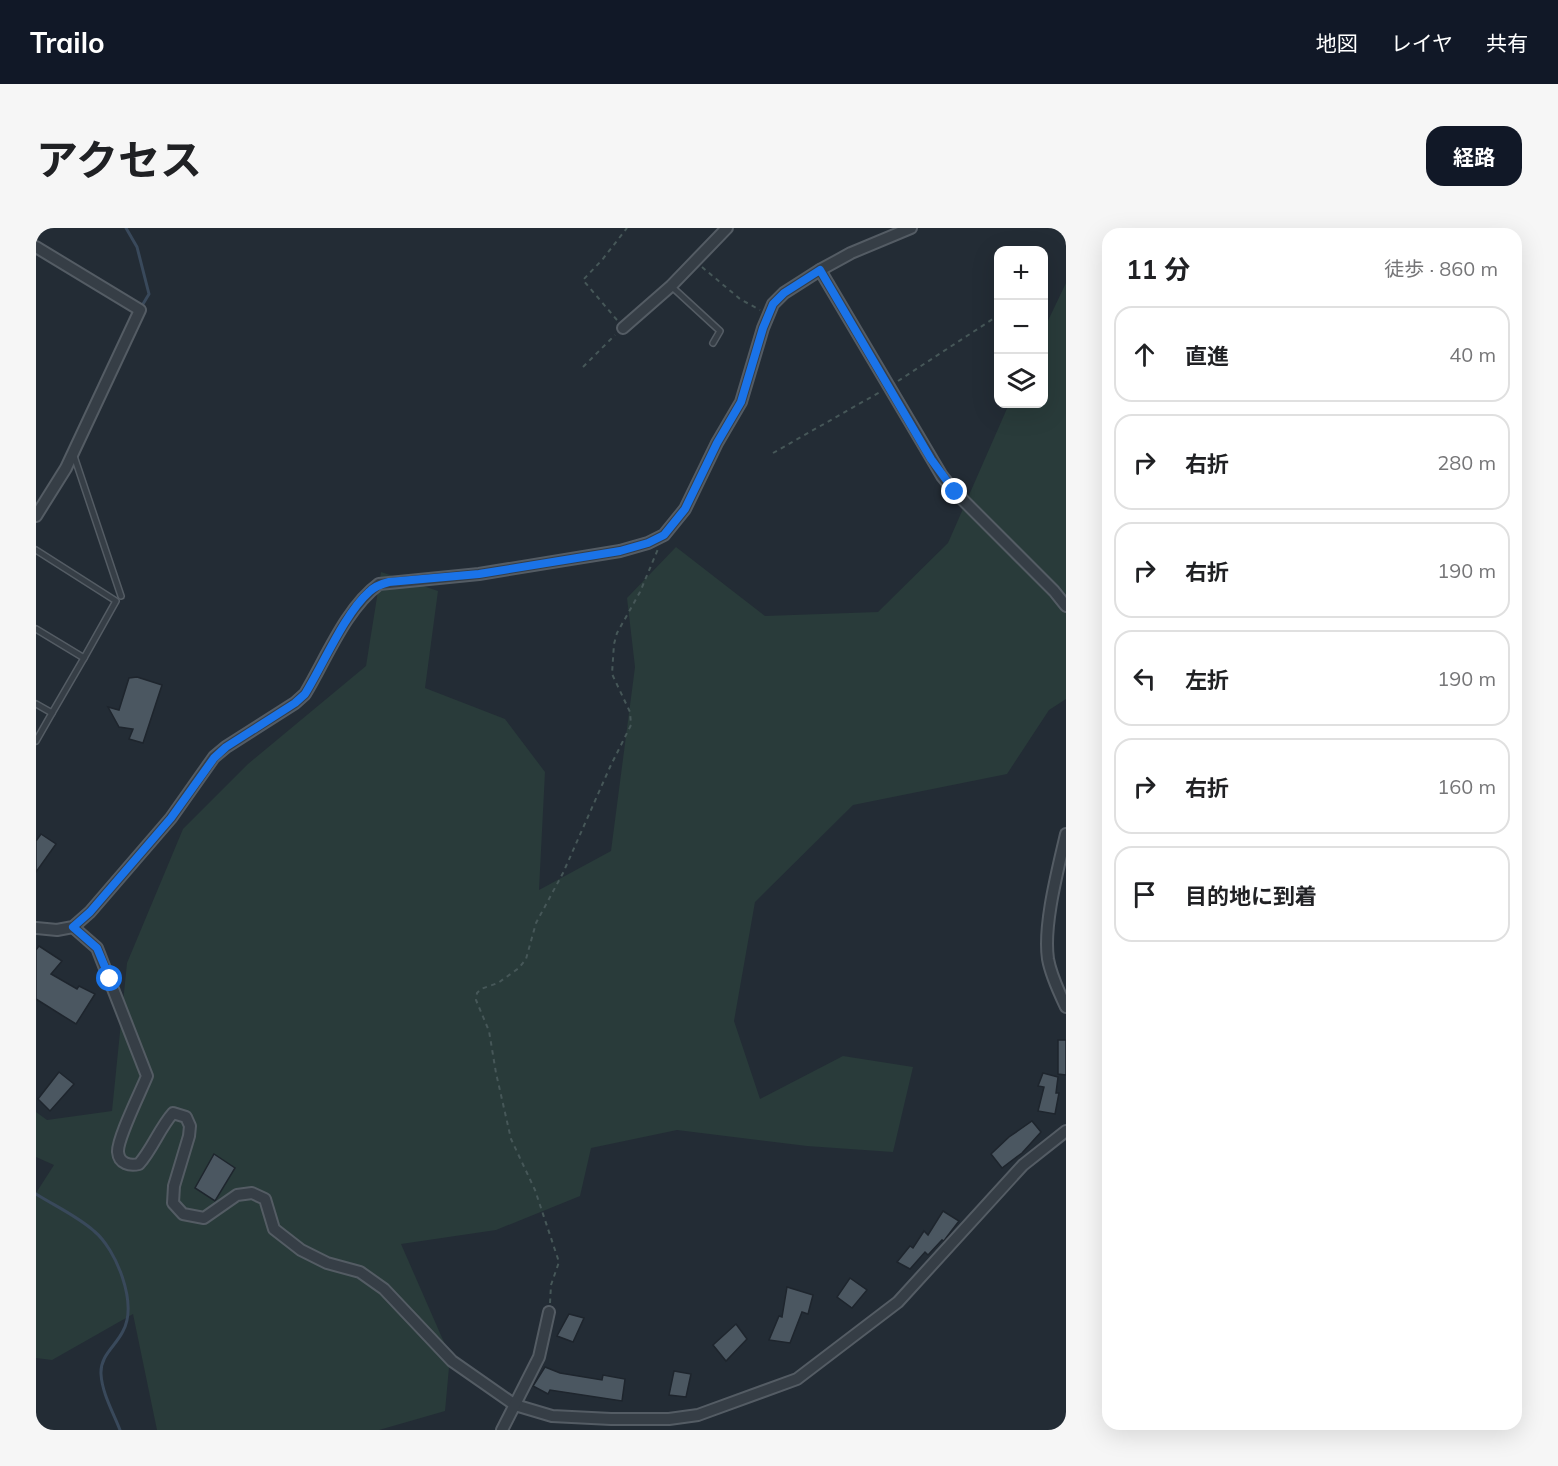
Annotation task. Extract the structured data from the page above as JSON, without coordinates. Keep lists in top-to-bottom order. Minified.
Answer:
{"page":{"header":"Trailo","nav":["地図","レイヤ","共有"],"title":"アクセス","buttons":"経路","heading":["11 分","徒歩 · 860 m"],"map_buttons":["+","−"],"list":[["直進","40 m"],["右折","280 m"],["右折","190 m"],["左折","190 m"],["右折","160 m"],"目的地に到着"]}}
